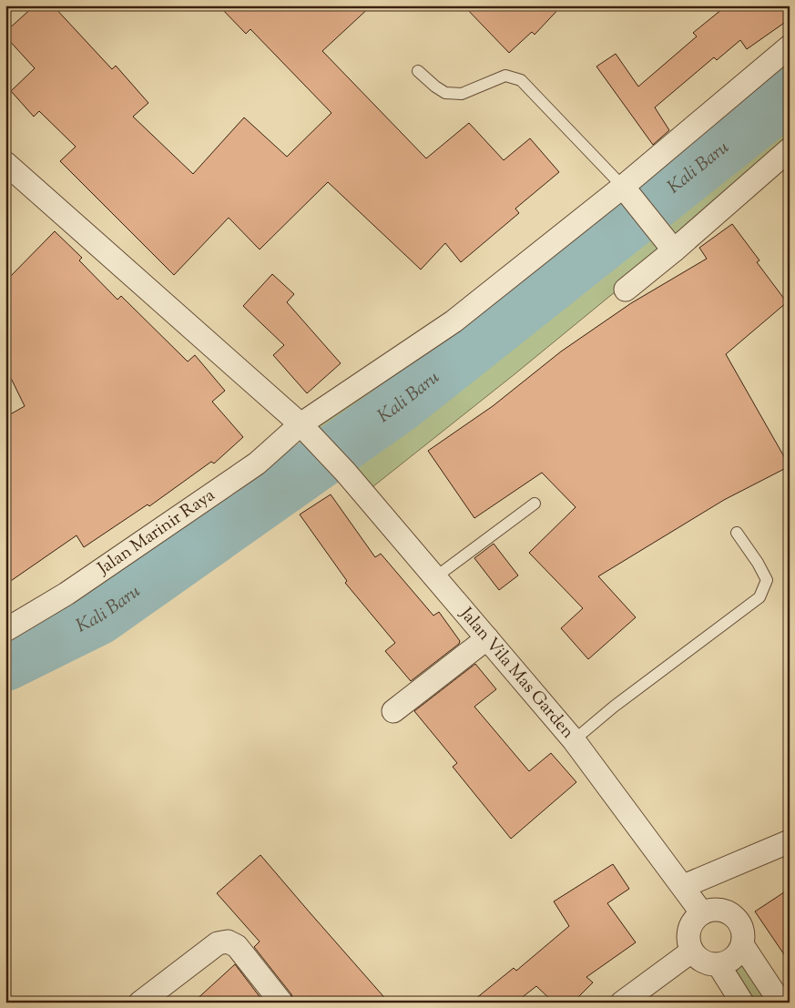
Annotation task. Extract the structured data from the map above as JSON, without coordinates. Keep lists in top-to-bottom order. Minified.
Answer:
{"streets":{"street":["Jalan Marinir Raya","Jalan Vila Mas Garden"]},"crossings":[["Jalan Marinir Raya","Jalan Vila Mas Garden"]],"water":["Kali Baru"]}
